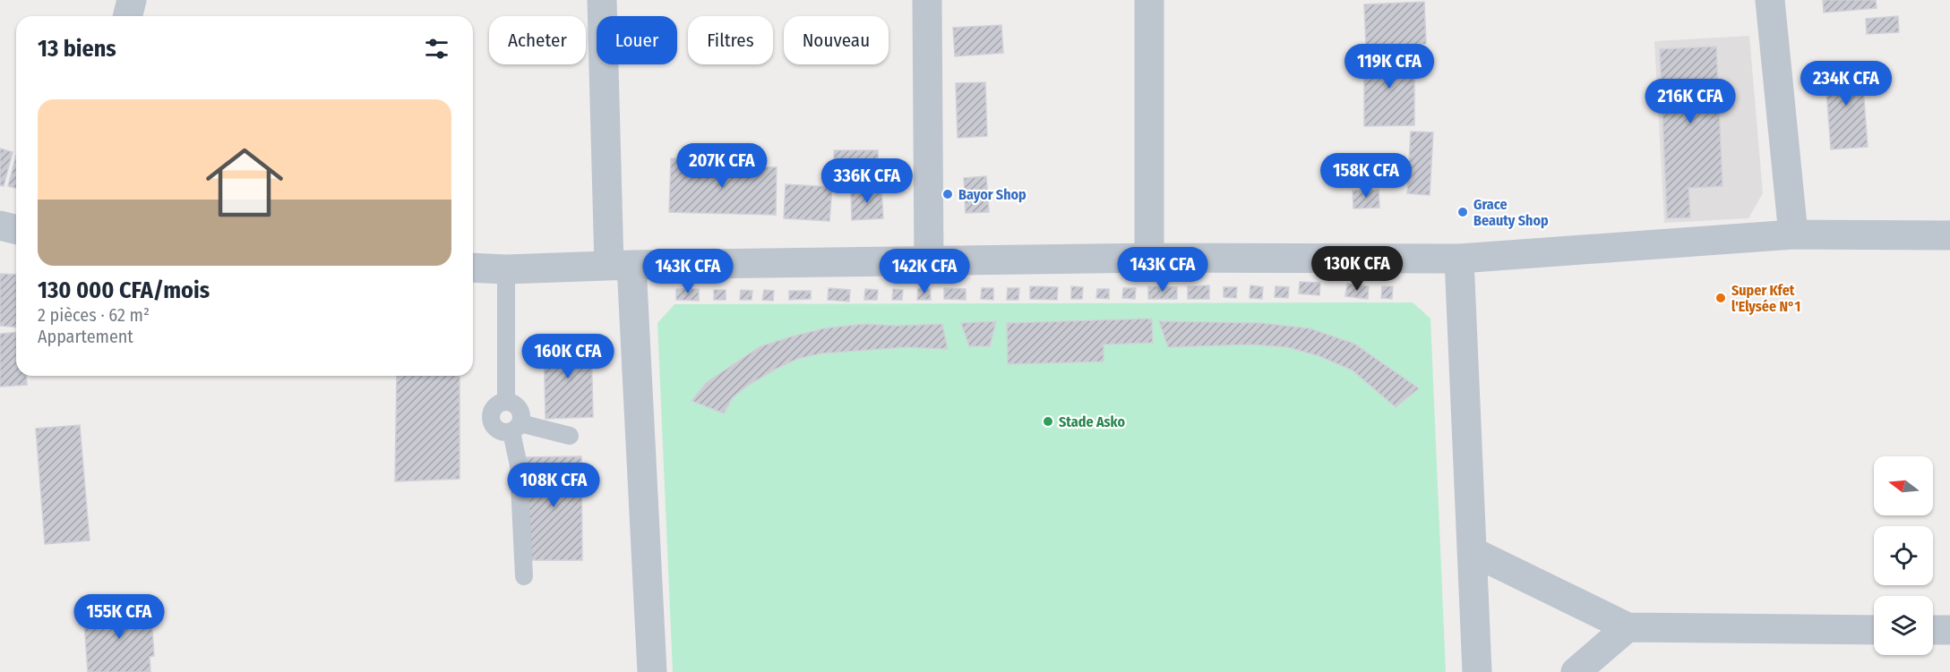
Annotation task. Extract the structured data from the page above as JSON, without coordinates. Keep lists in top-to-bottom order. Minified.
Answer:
{"places":["Bayor Shop","Grace Beauty Shop","Super Kfet l'Elysée N°1","Stade Asko"],"north":"left","page":{"chip":["Acheter","Louer","Filtres","Nouveau"],"heading":"13 biens","price":["119K CFA","234K CFA","216K CFA","207K CFA","158K CFA","336K CFA","130K CFA","143K CFA","143K CFA","142K CFA","160K CFA","108K CFA","155K CFA"],"list":[{"name":"130 000 CFA/mois","note":"2 pièces · 62 m² · Appartement"}]}}
